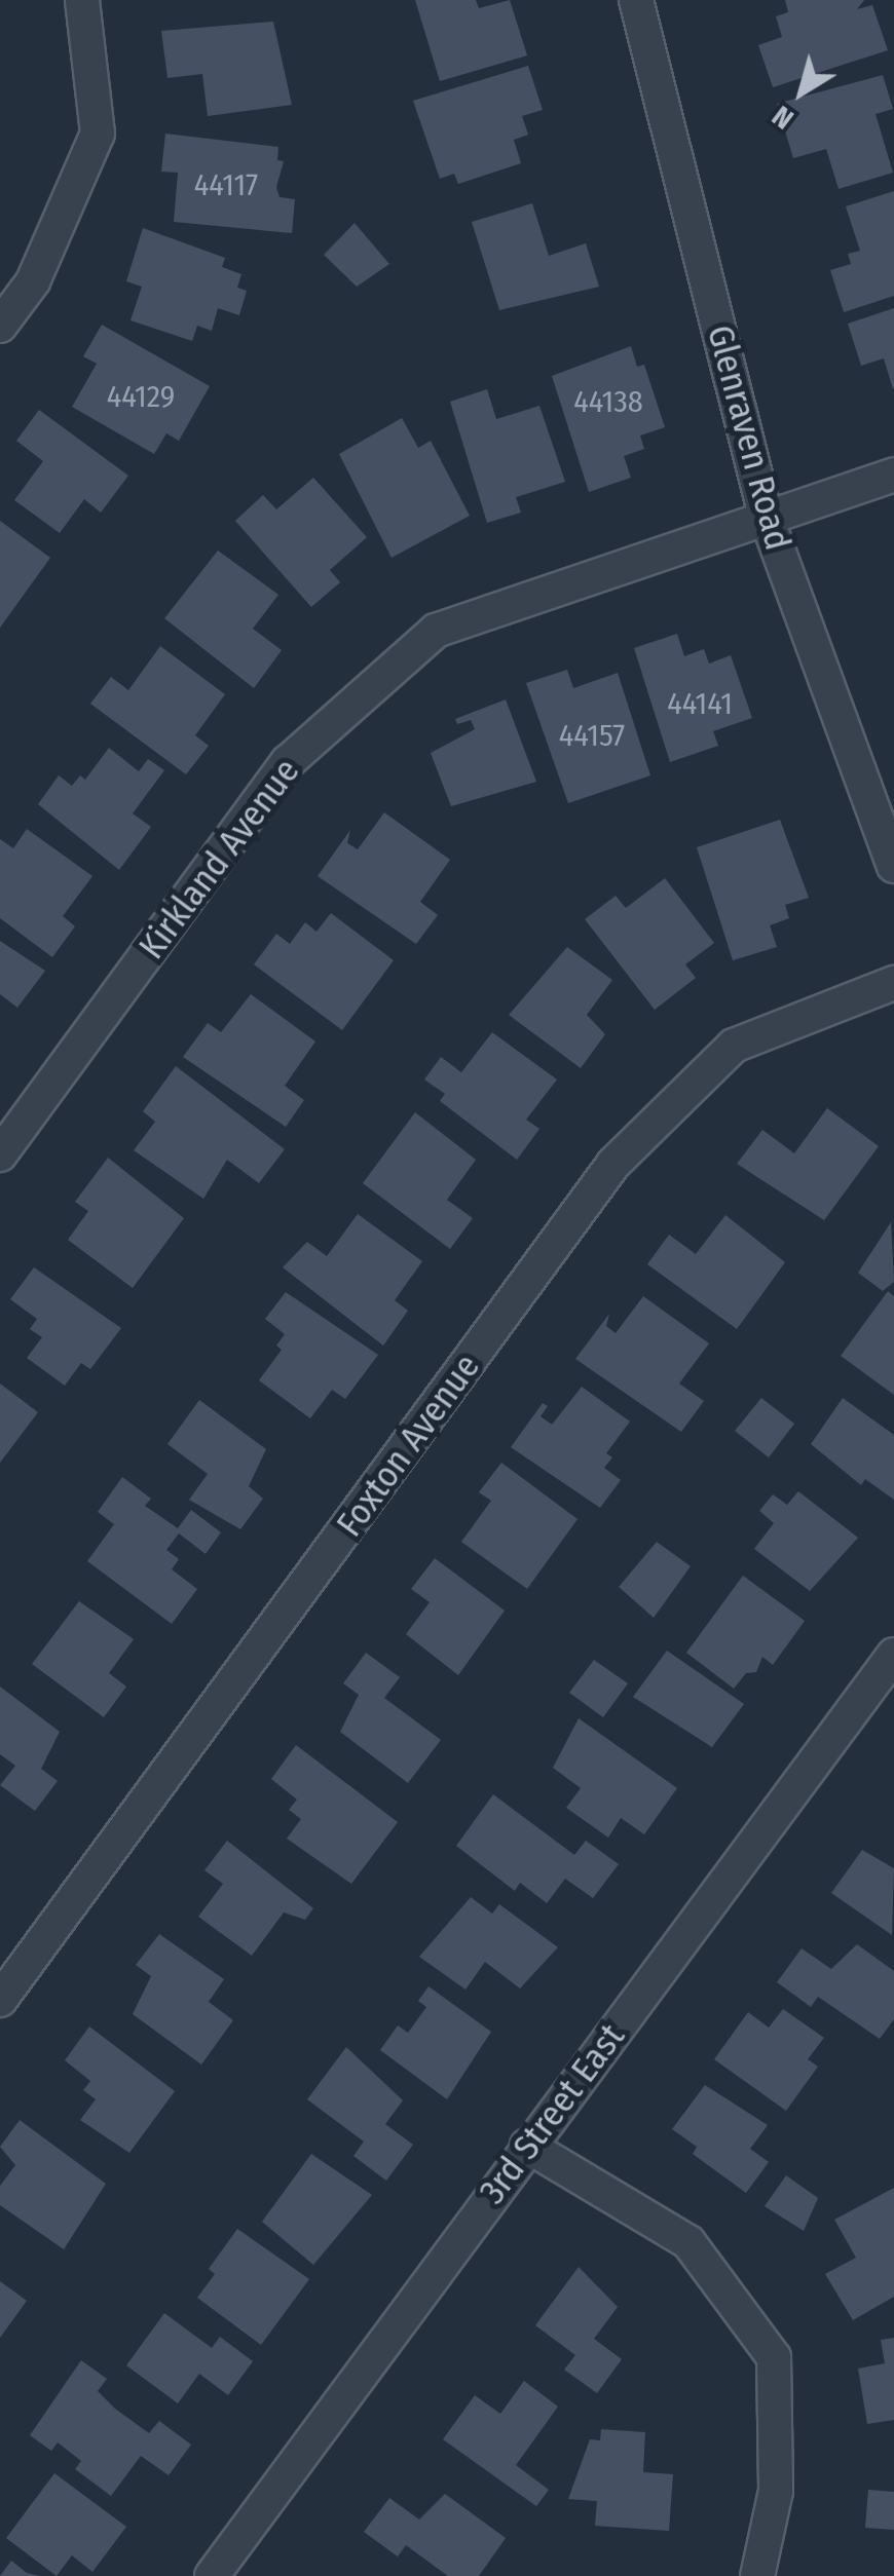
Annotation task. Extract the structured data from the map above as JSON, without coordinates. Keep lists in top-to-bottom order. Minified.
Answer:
{"streets":{"street":["Glenraven Road","Kirkland Avenue","Foxton Avenue","3rd Street East"]},"crossings":[["Glenraven Road","Kirkland Avenue"]],"house_numbers":["44117","44129","44138","44141","44157"],"north":"bottom left"}
